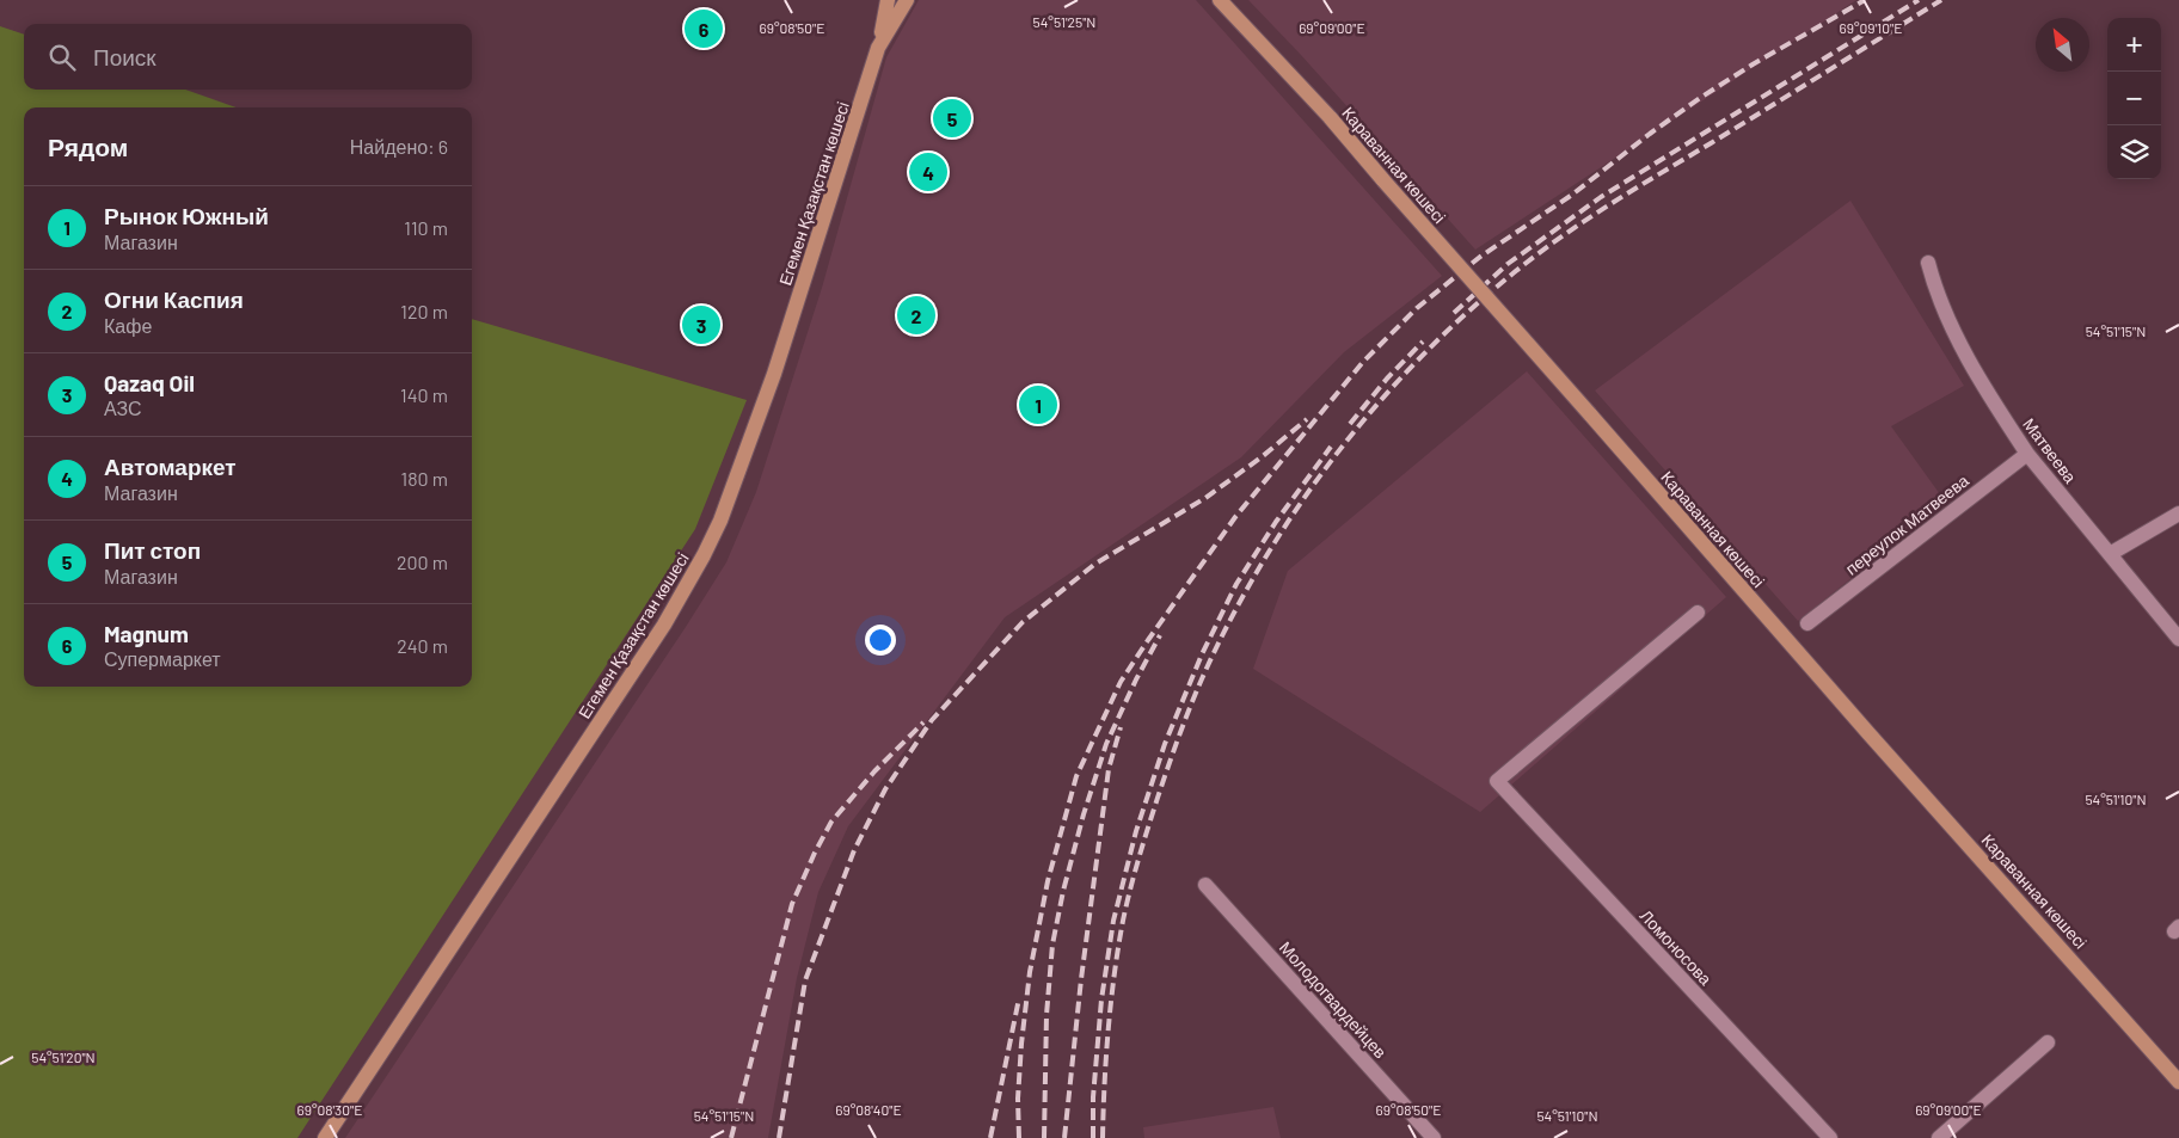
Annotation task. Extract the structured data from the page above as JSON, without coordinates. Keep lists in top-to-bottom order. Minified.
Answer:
{"streets":{"main road":["Караванная көшесі","Егемен Қазақстан көшесі"],"street":["Матвеева","переулок Матвеева","Ломоносова","Молодогвардейцев"]},"crossings":[["Матвеева","переулок Матвеева"]],"north":"top left","page":{"pins":["6","5","4","2","3","1"],"map_buttons":["+","−"],"search":"Поиск","heading":["Рядом","Найдено: 6"],"list":[{"mark":"1","name":"Рынок Южный","note":"Магазин","value":"110 m"},{"mark":"2","name":"Огни Каспия","note":"Кафе","value":"120 m"},{"mark":"3","name":"Qazaq Oil","note":"АЗС","value":"140 m"},{"mark":"4","name":"Автомаркет","note":"Магазин","value":"180 m"},{"mark":"5","name":"Пит стоп","note":"Магазин","value":"200 m"},{"mark":"6","name":"Magnum","note":"Супермаркет","value":"240 m"}]},"coordinates":["54°51'25\"N","69°08'50\"E","69°09'00\"E","69°09'10\"E","54°51'15\"N","54°51'10\"N","54°51'20\"N","69°08'30\"E","69°08'40\"E"]}
